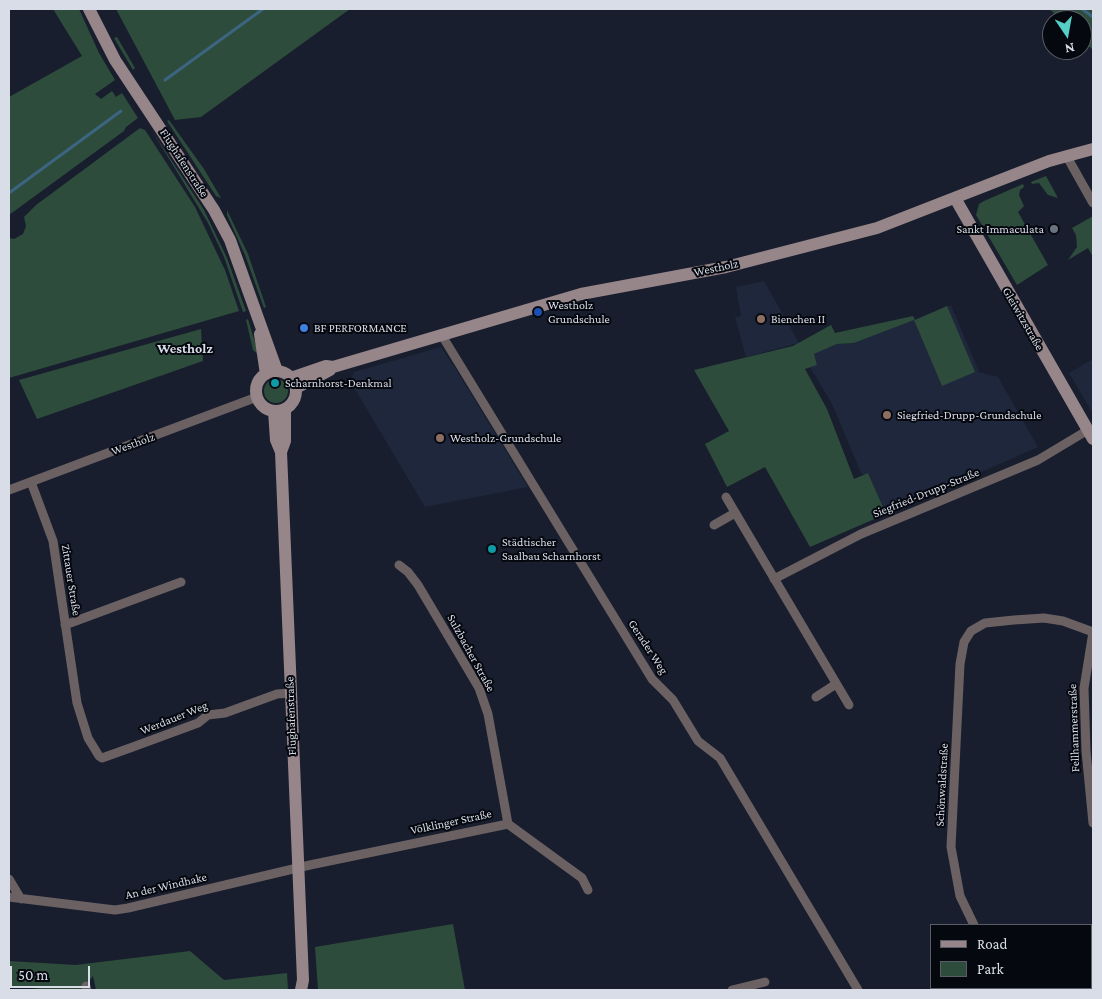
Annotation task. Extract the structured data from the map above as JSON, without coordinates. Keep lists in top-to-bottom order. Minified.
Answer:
{"streets":{"street":["Flughafenstraße","Westholz","Gleiwitzstraße","Siegfried-Drupp-Straße","Zittauer Straße","Gerader Weg","Sulzbacher Straße","Werdauer Weg","Fellhammerstraße","Schönwaldstraße","Völklinger Straße","An der Windhake"]},"crossings":[["Flughafenstraße","Westholz"],["Flughafenstraße","Werdauer Weg"],["Flughafenstraße","Völklinger Straße"],["Flughafenstraße","An der Windhake"],["Westholz","Gleiwitzstraße"],["Westholz","Zittauer Straße"],["Westholz","Gerader Weg"],["Gleiwitzstraße","Siegfried-Drupp-Straße"],["Zittauer Straße","Werdauer Weg"],["Sulzbacher Straße","Völklinger Straße"],["Fellhammerstraße","Schönwaldstraße"],["Völklinger Straße","An der Windhake"]],"districts":["Westholz"],"places":["Sankt Immaculata","Westholz Grundschule","Bienchen II","BF PERFORMANCE","Scharnhorst-Denkmal","Siegfried-Drupp-Grundschule","Westholz-Grundschule","Städtischer Saalbau Scharnhorst"],"legend":["Road","Park"],"scale_bar":"50 m","north":"bottom"}
